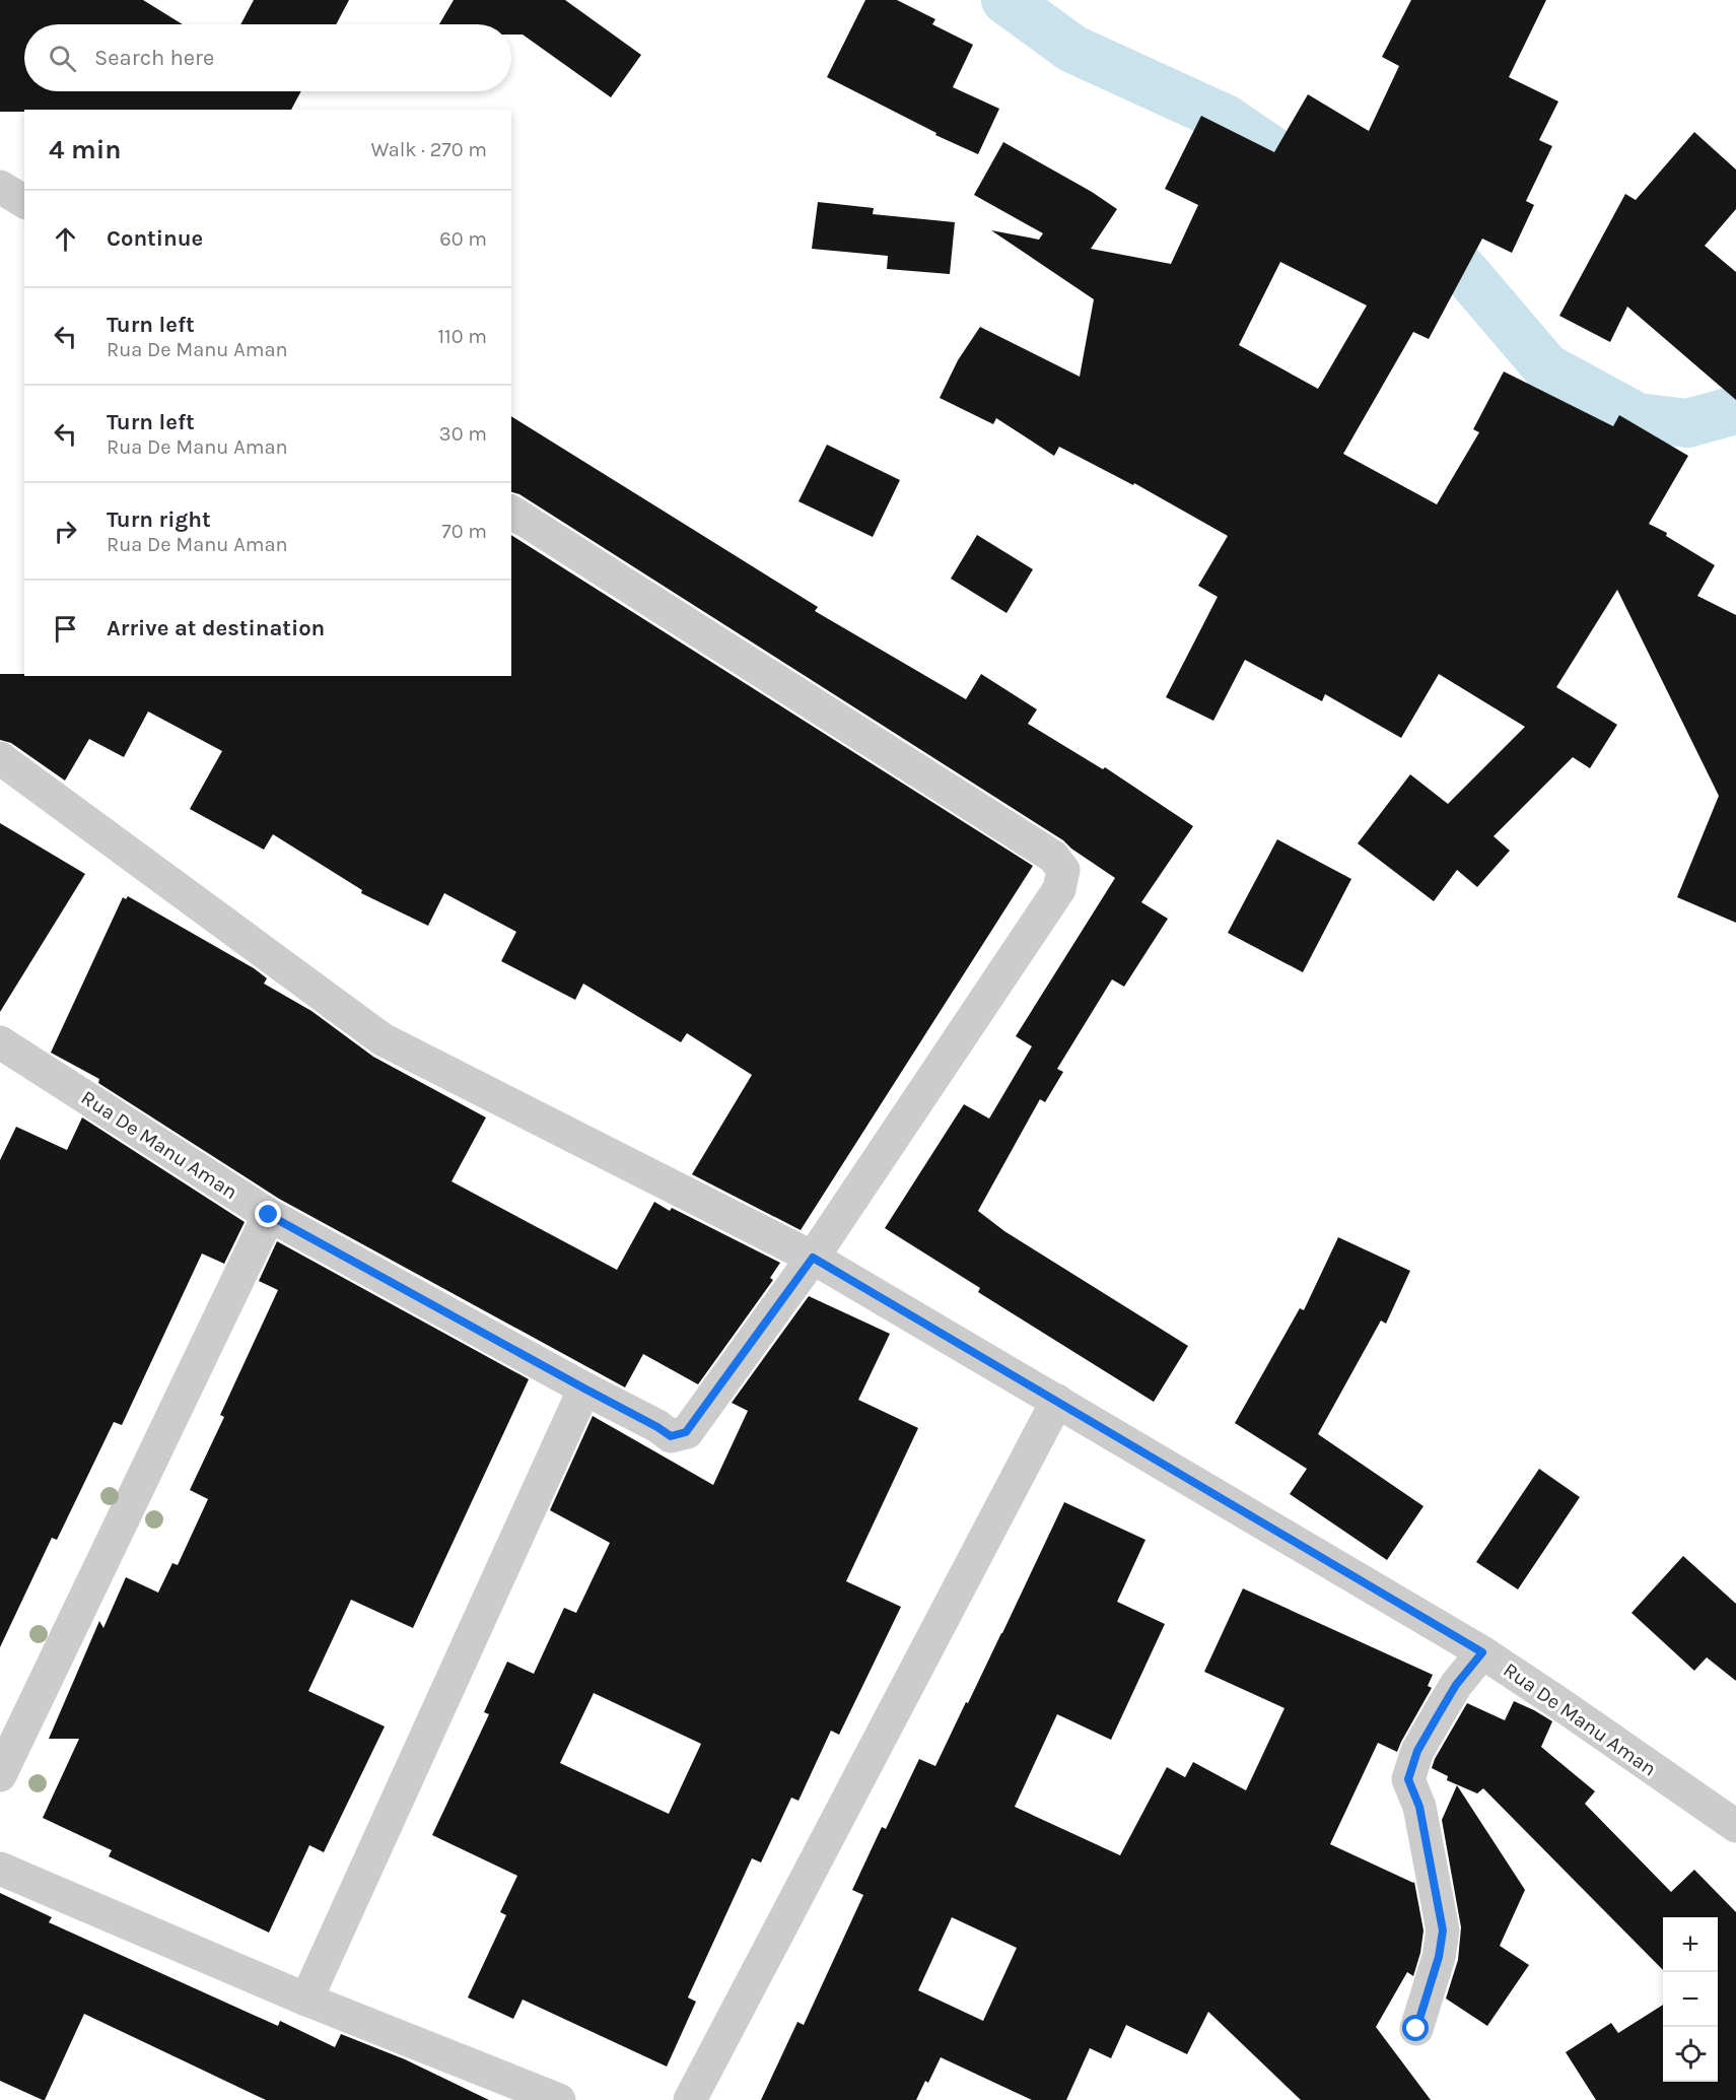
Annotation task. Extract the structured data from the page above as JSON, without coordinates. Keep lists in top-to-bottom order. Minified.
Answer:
{"streets":{"street":["Rua De Manu Aman"]},"page":{"search":"Search here","heading":["4 min","Walk · 270 m"],"list":[["Continue","60 m"],["Turn left","Rua De Manu Aman","110 m"],["Turn left","Rua De Manu Aman","30 m"],["Turn right","Rua De Manu Aman","70 m"],"Arrive at destination"],"map_buttons":["+","−"]}}
